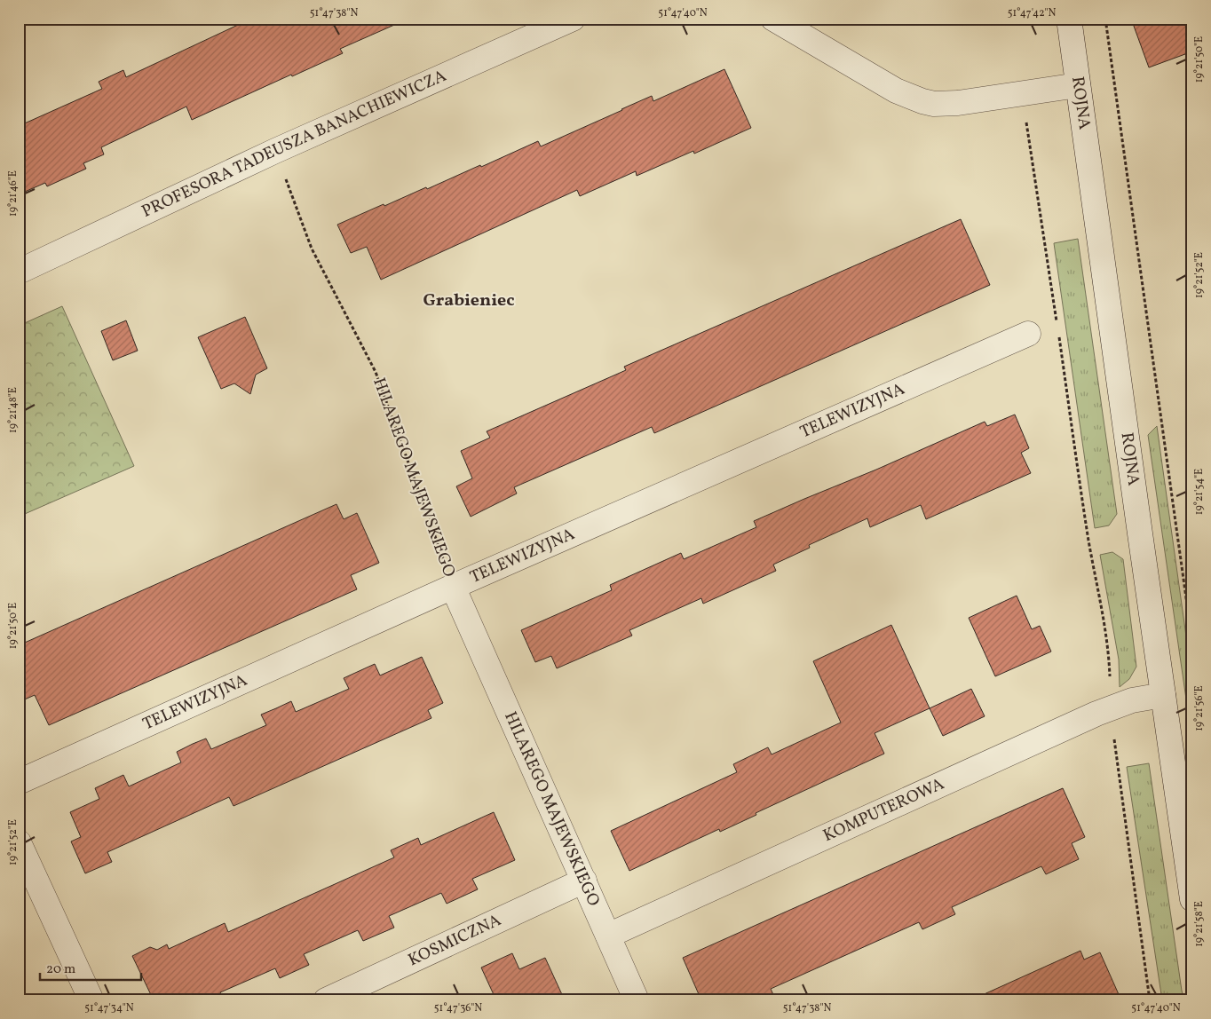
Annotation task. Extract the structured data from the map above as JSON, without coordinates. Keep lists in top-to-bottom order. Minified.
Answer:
{"streets":{"street":["ROJNA","PROFESORA TADEUSZA BANACHIEWICZA","TELEWIZYJNA","HILAREGO MAJEWSKIEGO","KOMPUTEROWA","KOSMICZNA"]},"crossings":[["ROJNA","KOMPUTEROWA"],["PROFESORA TADEUSZA BANACHIEWICZA","HILAREGO MAJEWSKIEGO"],["TELEWIZYJNA","HILAREGO MAJEWSKIEGO"],["HILAREGO MAJEWSKIEGO","KOMPUTEROWA"],["HILAREGO MAJEWSKIEGO","KOSMICZNA"]],"districts":["Grabieniec"],"scale_bar":"20 m","coordinates":["51°47'38\"N","51°47'40\"N","51°47'42\"N","19°21'50\"E","19°21'46\"E","19°21'52\"E","19°21'48\"E","19°21'54\"E","19°21'56\"E","19°21'58\"E","51°47'34\"N","51°47'36\"N"]}
